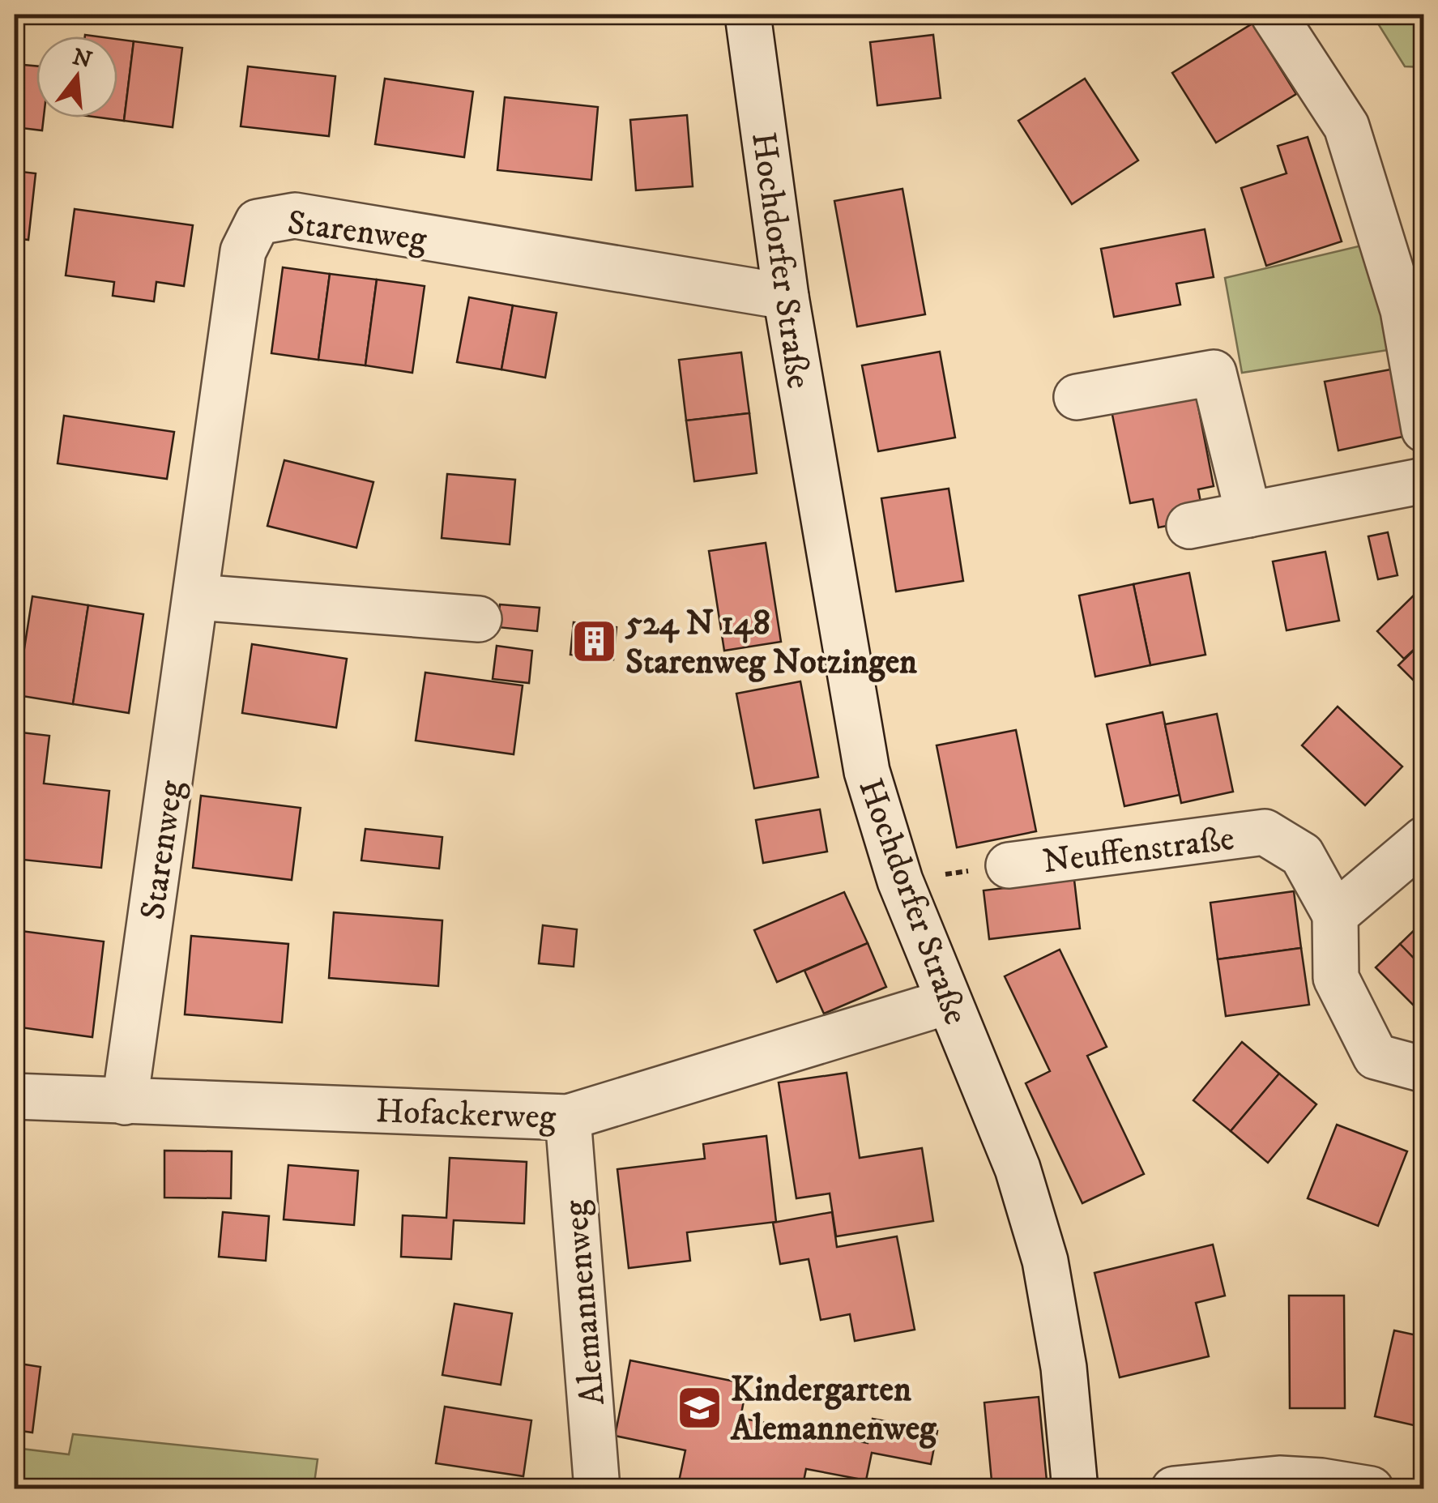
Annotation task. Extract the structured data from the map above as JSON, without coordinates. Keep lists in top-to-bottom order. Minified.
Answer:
{"streets":{"street":["Starenweg","Hochdorfer Straße","Neuffenstraße","Hofackerweg","Alemannenweg"]},"crossings":[["Starenweg","Hochdorfer Straße"],["Starenweg","Hofackerweg"],["Hochdorfer Straße","Neuffenstraße"],["Hochdorfer Straße","Hofackerweg"],["Hofackerweg","Alemannenweg"]],"places":{"building":["524 N 148 Starenweg Notzingen"],"school or university":["Kindergarten Alemannenweg"]},"north":"top"}
